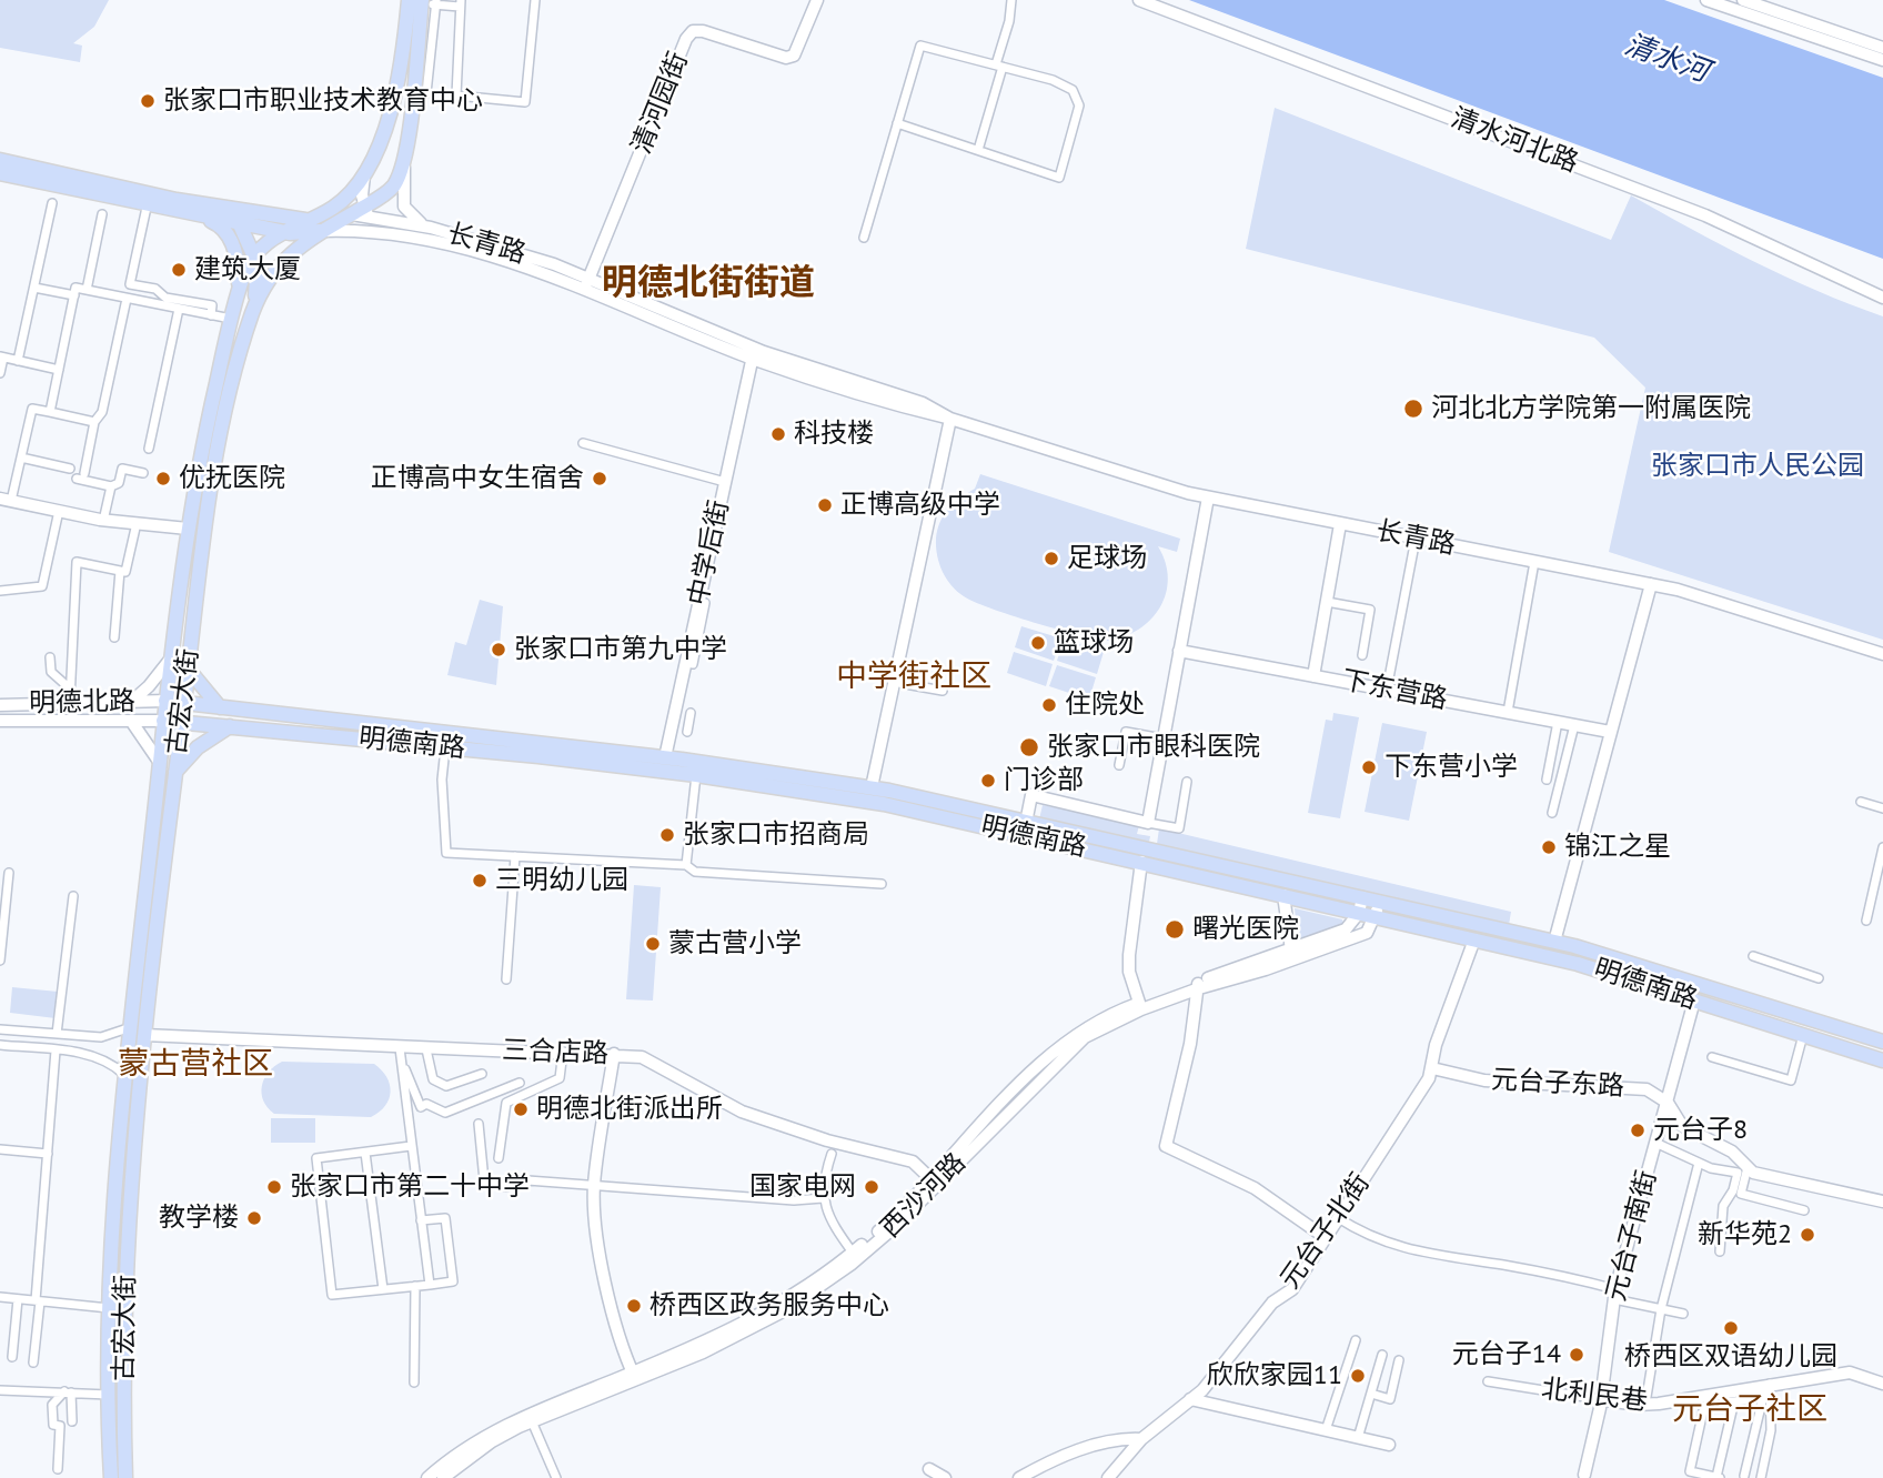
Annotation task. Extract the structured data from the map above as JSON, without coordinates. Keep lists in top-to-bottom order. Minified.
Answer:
{"streets":{"main road":["长青路","古宏大街","明德南路"],"street":["清河园街","清水河北路","中学后街","下东营路","明德北路","三合店路","元台子东路","西沙河路","元台子北街","元台子南街","北利民巷"]},"crossings":[["清河园街","长青路"],["长青路","中学后街"],["长青路","古宏大街"],["中学后街","明德南路"],["古宏大街","明德北路"],["古宏大街","明德南路"],["古宏大街","三合店路"],["明德北路","明德南路"],["明德南路","西沙河路"],["明德南路","元台子北街"],["明德南路","元台子南街"],["三合店路","西沙河路"],["元台子东路","元台子北街"],["元台子东路","元台子南街"],["元台子南街","北利民巷"]],"districts":["明德北街街道","中学街社区","蒙古营社区","元台子社区"],"water":["清水河"],"parks":["张家口市人民公园"],"places":["张家口市职业技术教育中心","建筑大厦","河北北方学院第一附属医院","科技楼","优抚医院","正博高中女生宿舍","正博高级中学","足球场","篮球场","张家口市第九中学","住院处","张家口市眼科医院","下东营小学","门诊部","张家口市招商局","锦江之星","三明幼儿园","曙光医院","蒙古营小学","明德北街派出所","元台子8","张家口市第二十中学","国家电网","教学楼","新华苑2","桥西区政务服务中心","桥西区双语幼儿园","元台子14","欣欣家园11"]}
